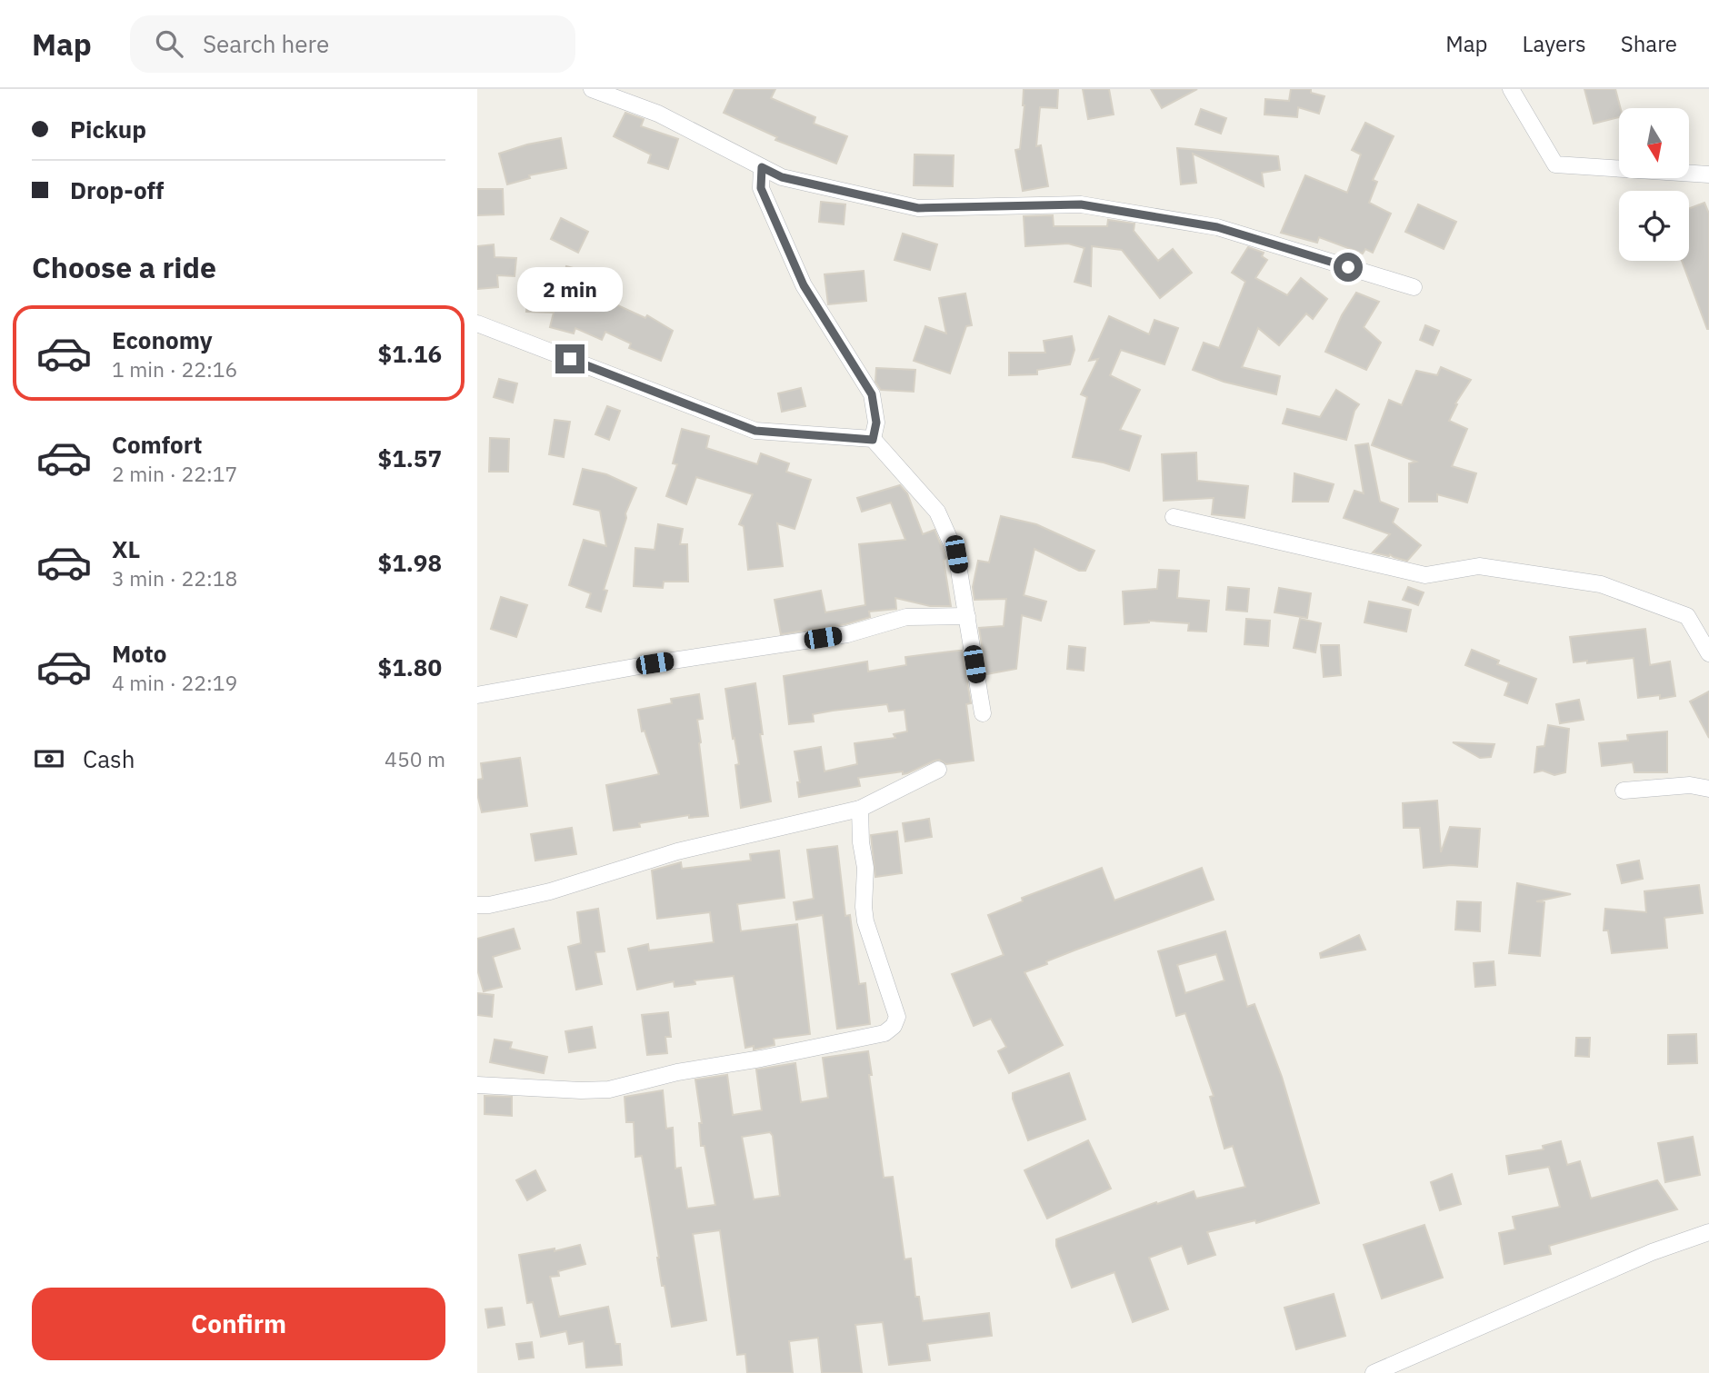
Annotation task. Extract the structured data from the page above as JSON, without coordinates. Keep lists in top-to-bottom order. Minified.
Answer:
{"north":"bottom","page":{"header":"Map","search":"Search here","nav":["Map","Layers","Share"],"banner":["Pickup","Drop-off"],"heading":"Choose a ride","bubble":"2 min","list":[{"name":"Economy","note":"1 min · 22:16","value":"$1.16"},{"name":"Comfort","note":"2 min · 22:17","value":"$1.57"},{"name":"XL","note":"3 min · 22:18","value":"$1.98"},{"name":"Moto","note":"4 min · 22:19","value":"$1.80"}],"pay":["Cash","450 m"],"buttons":"Confirm"}}
